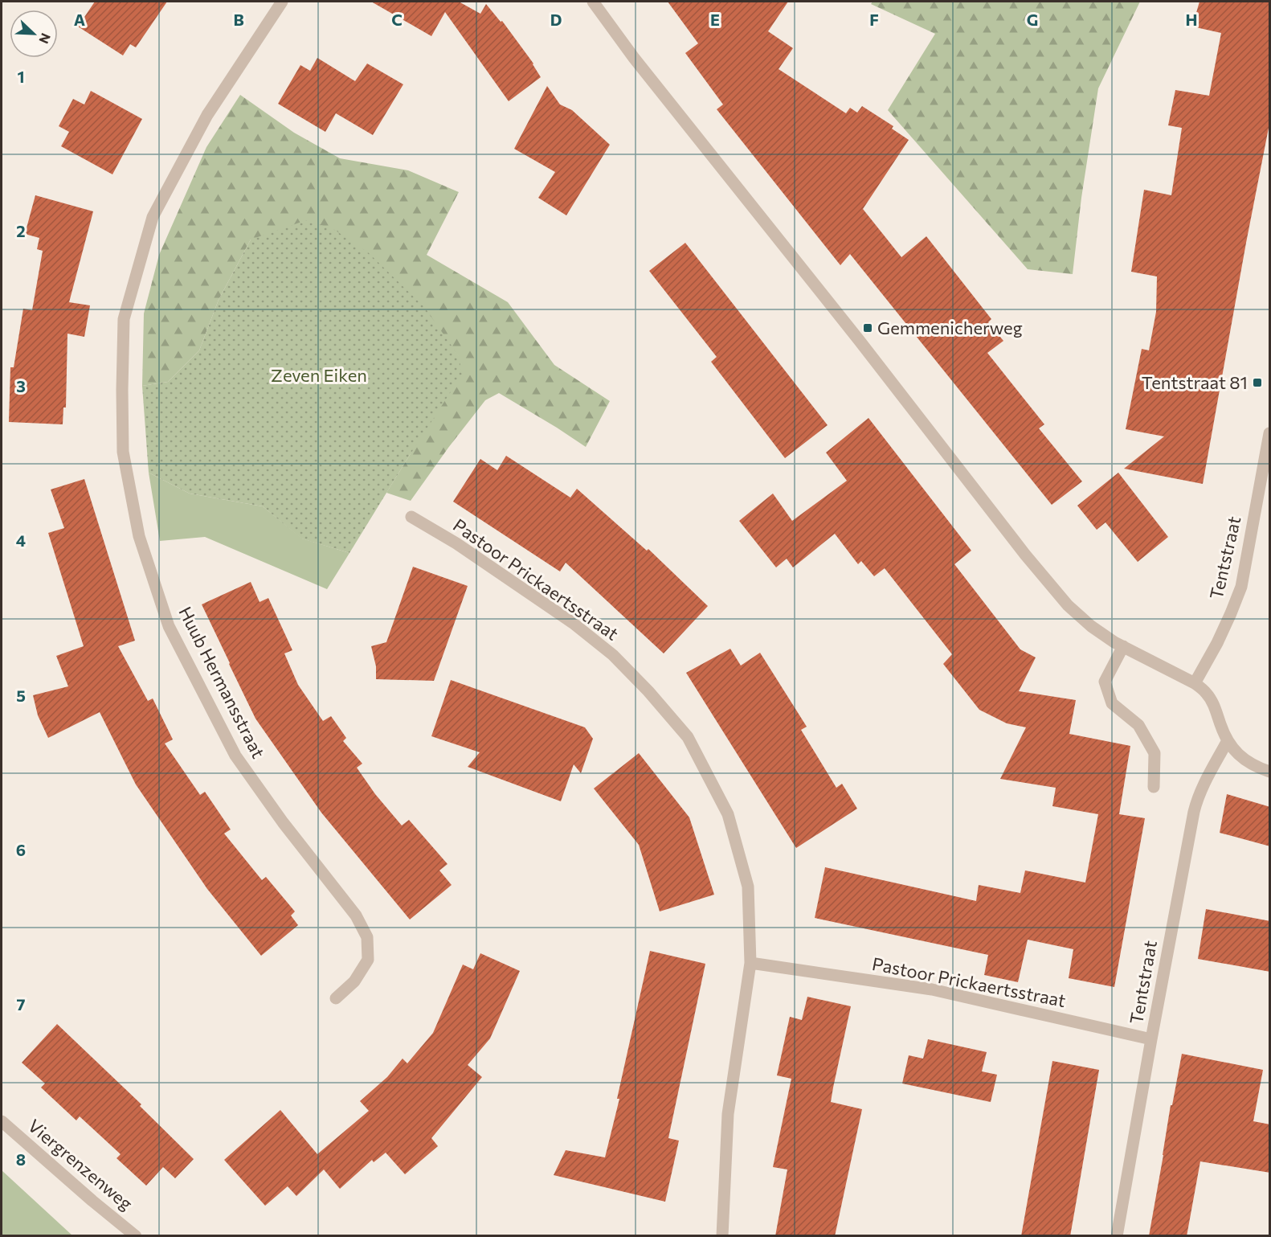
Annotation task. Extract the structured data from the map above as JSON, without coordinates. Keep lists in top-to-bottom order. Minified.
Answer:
{"streets":{"street":["Tentstraat","Pastoor Prickaertsstraat","Huub Hermansstraat","Viergrenzenweg"]},"crossings":[["Tentstraat","Pastoor Prickaertsstraat"]],"parks":["Zeven Eiken"],"places":{"transit":["Gemmenicherweg","Tentstraat 81"]},"north":"bottom right","grid":{"columns":["A","B","C","D","E","F","G","H"],"rows":["1","2","3","4","5","6","7","8"]}}
